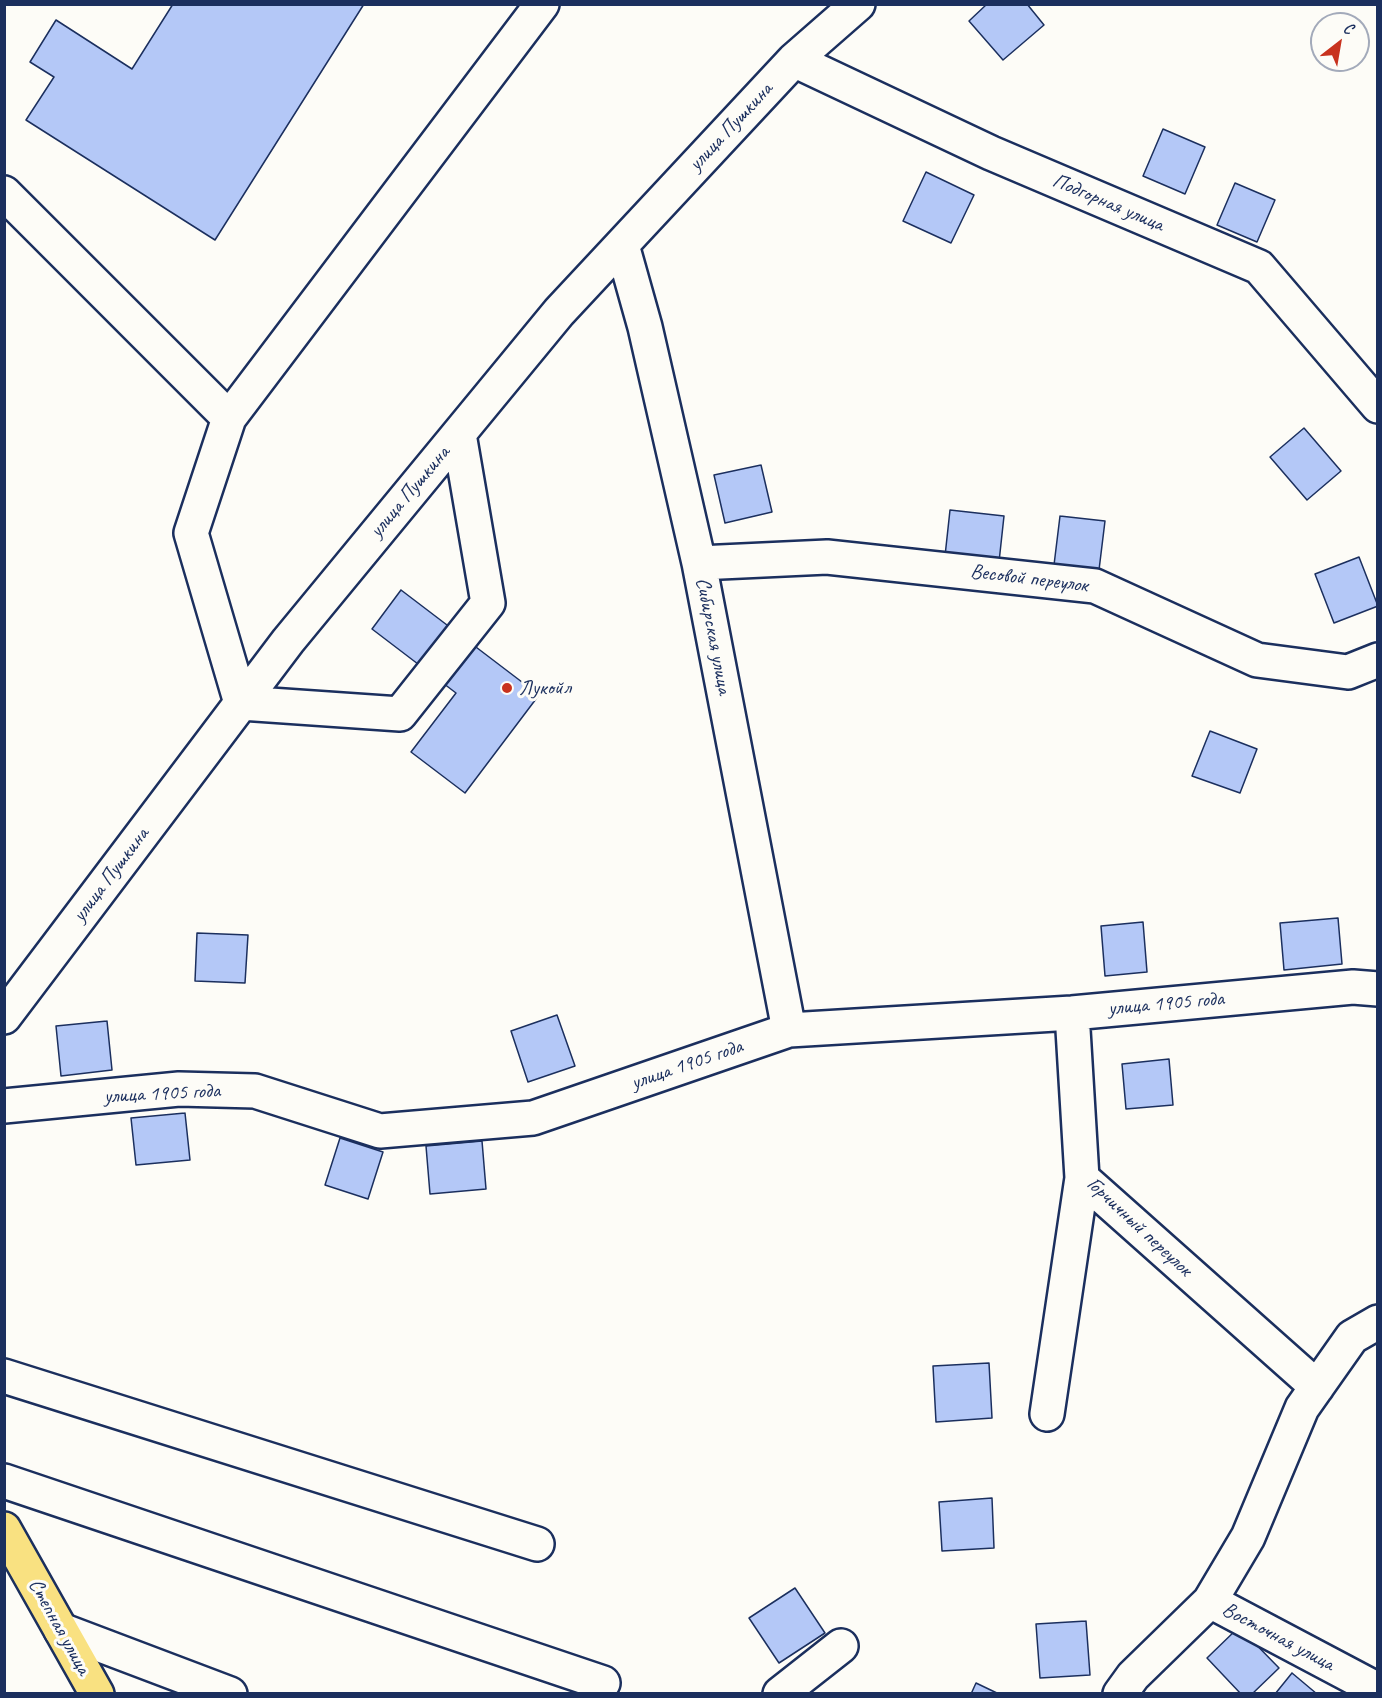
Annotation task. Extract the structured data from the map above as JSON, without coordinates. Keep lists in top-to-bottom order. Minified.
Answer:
{"streets":{"main road":["Степная улица"],"street":["улица Пушкина","Подгорная улица","Весовой переулок","Сибирская улица","улица 1905 года","Горчичный переулок","Восточная улица"]},"crossings":[["улица Пушкина","Подгорная улица"],["улица Пушкина","Сибирская улица"],["Весовой переулок","Сибирская улица"],["Сибирская улица","улица 1905 года"],["улица 1905 года","Горчичный переулок"]],"places":["Лукойл"],"north":"top right"}
